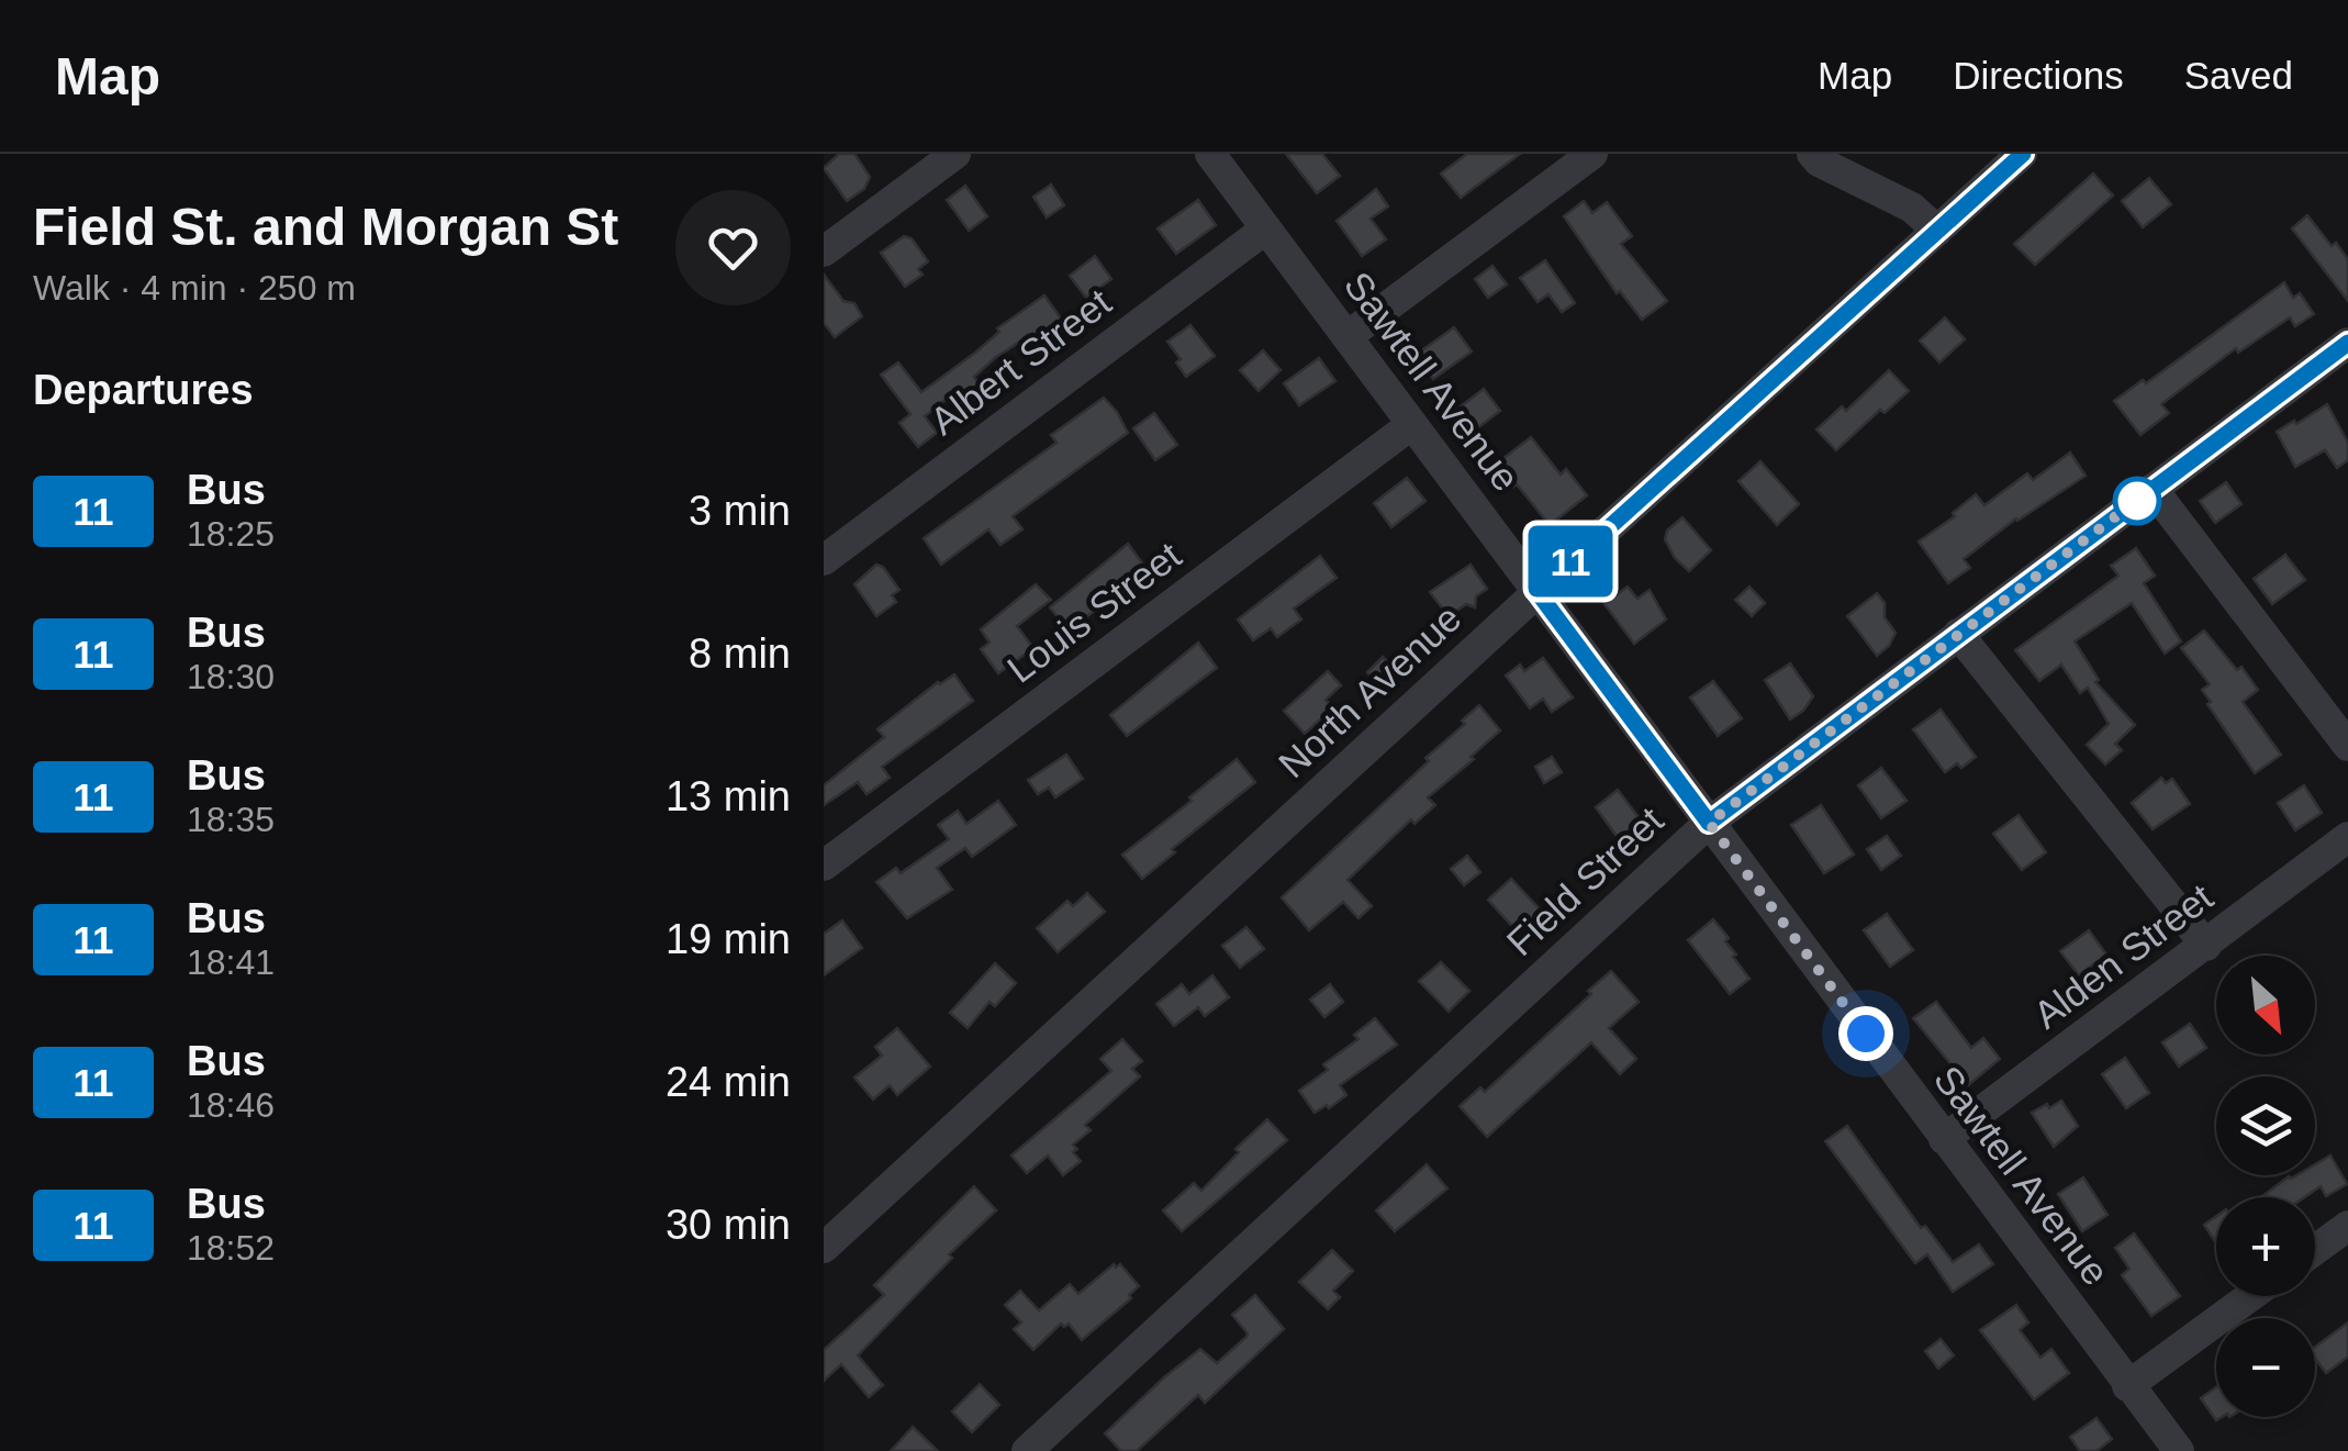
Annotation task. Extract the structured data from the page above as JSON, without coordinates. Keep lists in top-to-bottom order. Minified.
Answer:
{"streets":{"street":["Albert Street","Sawtell Avenue","Louis Street","North Avenue","Field Street","Alden Street"]},"crossings":[["Albert Street","Sawtell Avenue"],["Sawtell Avenue","Louis Street"],["Sawtell Avenue","North Avenue"],["Sawtell Avenue","Field Street"],["Sawtell Avenue","Alden Street"]],"lines":["bus line 11"],"north":"bottom right","page":{"header":"Map","nav":["Map","Directions","Saved"],"heading":[["Field St. and Morgan St","Walk · 4 min · 250 m"],"Departures"],"on_map":"11","list":[{"mark":"11","name":"Bus","note":"18:25","value":"3 min"},{"mark":"11","name":"Bus","note":"18:30","value":"8 min"},{"mark":"11","name":"Bus","note":"18:35","value":"13 min"},{"mark":"11","name":"Bus","note":"18:41","value":"19 min"},{"mark":"11","name":"Bus","note":"18:46","value":"24 min"},{"mark":"11","name":"Bus","note":"18:52","value":"30 min"}],"map_buttons":["+","−"]}}
